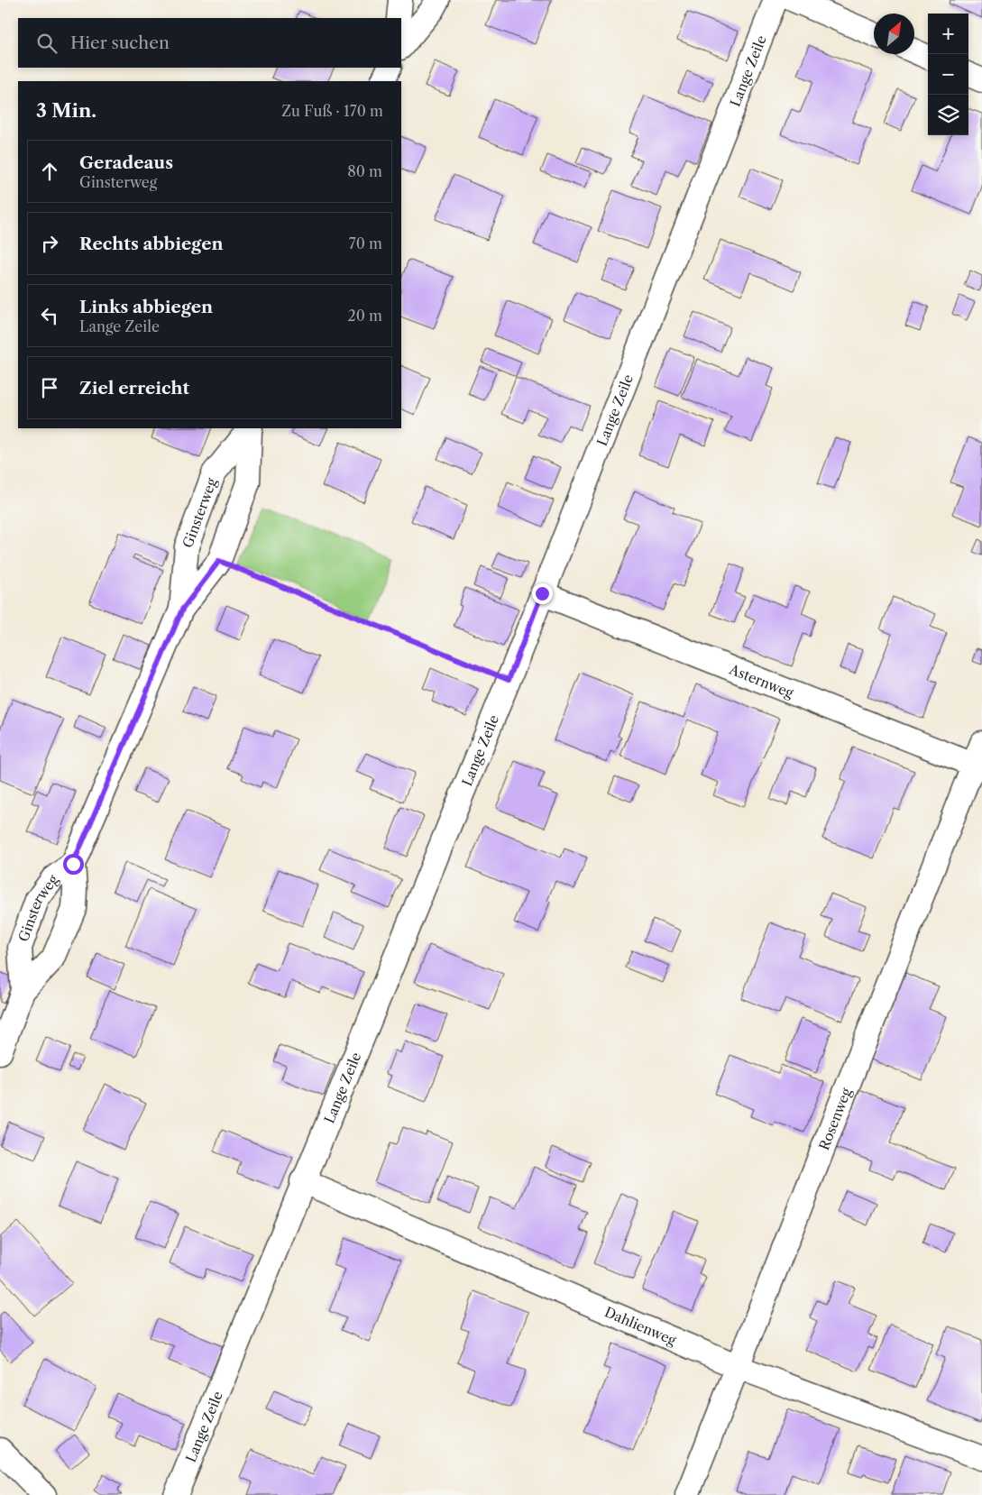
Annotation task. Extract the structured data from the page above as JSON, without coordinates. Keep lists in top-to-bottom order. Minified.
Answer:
{"streets":{"street":["Lange Zeile","Ginsterweg","Asternweg","Rosenweg","Dahlienweg"]},"crossings":[["Lange Zeile","Asternweg"],["Lange Zeile","Dahlienweg"],["Asternweg","Rosenweg"],["Rosenweg","Dahlienweg"]],"north":"top right","page":{"map_buttons":["+","−"],"search":"Hier suchen","heading":["3 Min.","Zu Fuß · 170 m"],"list":[["Geradeaus","Ginsterweg","80 m"],["Rechts abbiegen","70 m"],["Links abbiegen","Lange Zeile","20 m"],"Ziel erreicht"]}}
